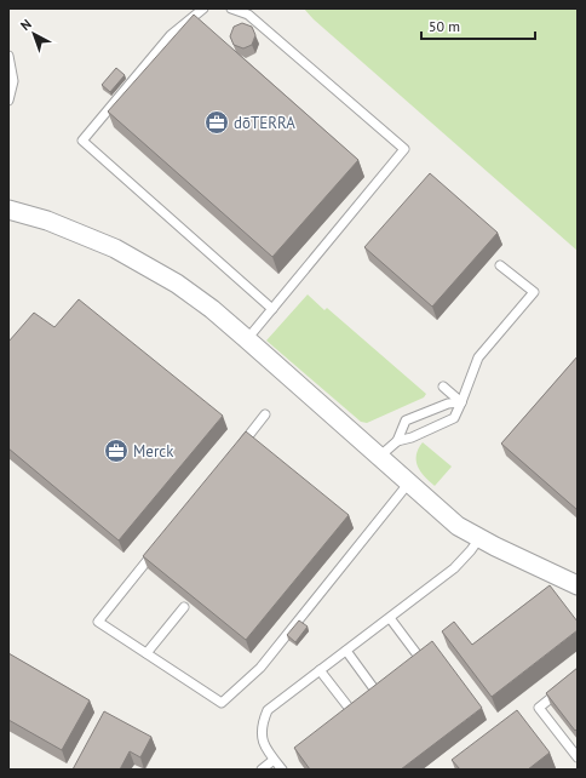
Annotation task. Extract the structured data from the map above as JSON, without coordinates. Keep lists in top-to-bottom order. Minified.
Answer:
{"places":{"office":["dōTERRA","Merck"]},"scale_bar":"50 m","north":"top left"}
